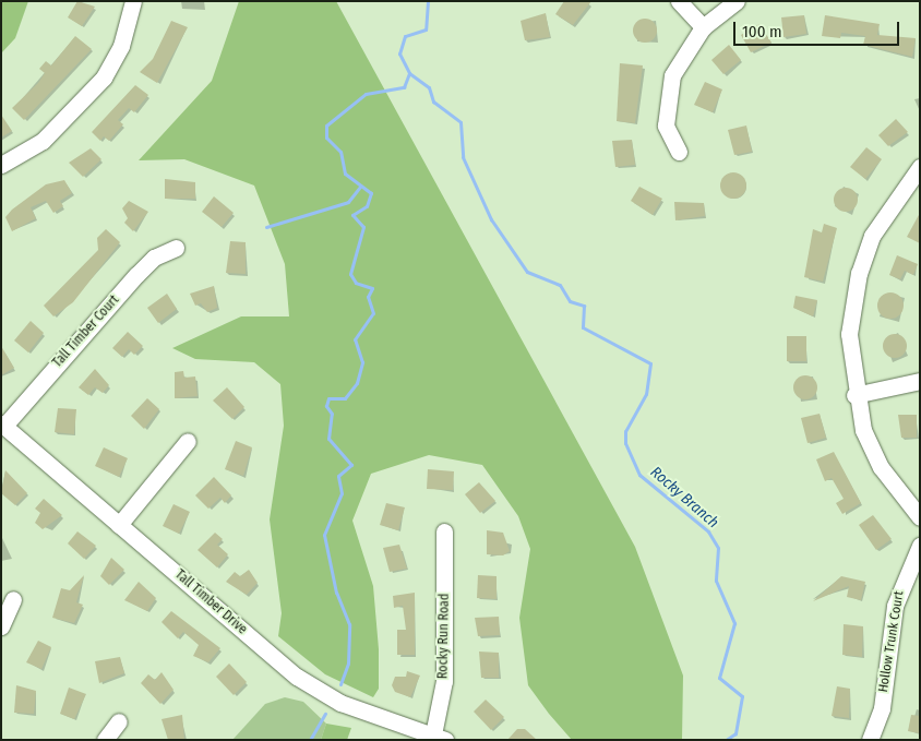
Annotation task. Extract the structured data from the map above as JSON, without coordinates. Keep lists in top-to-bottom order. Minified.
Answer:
{"streets":{"street":["Tall Timber Court","Tall Timber Drive","Rocky Run Road","Hollow Trunk Court"]},"crossings":[["Tall Timber Court","Tall Timber Drive"],["Tall Timber Drive","Rocky Run Road"]],"water":["Rocky Branch"],"scale_bar":"100 m"}
